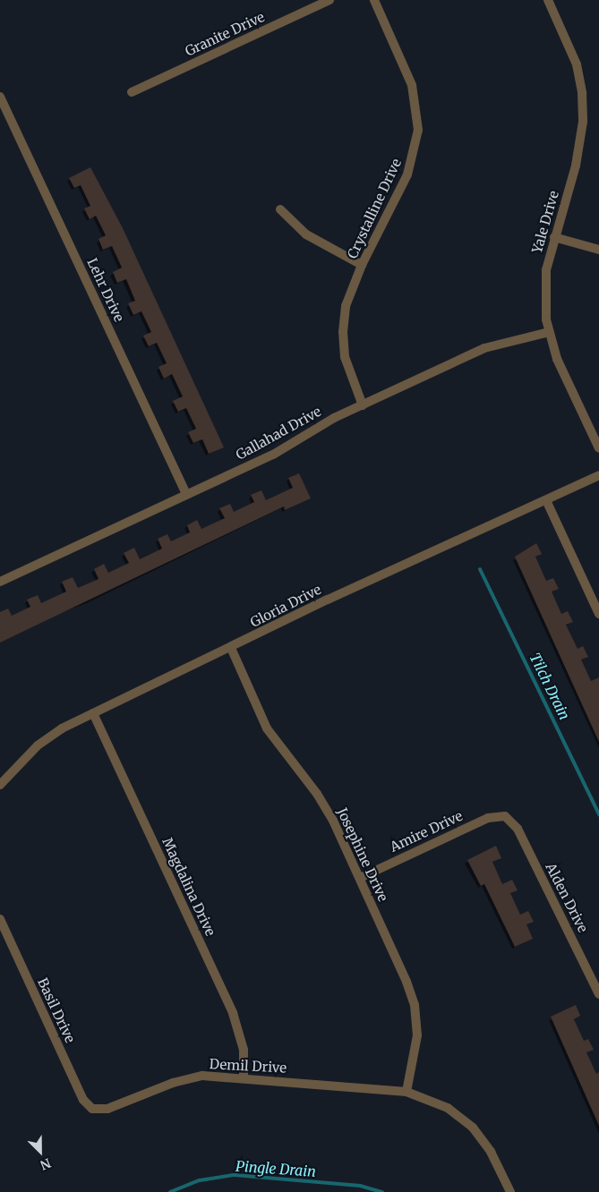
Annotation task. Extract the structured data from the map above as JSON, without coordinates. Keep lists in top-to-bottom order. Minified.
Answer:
{"streets":{"street":["Granite Drive","Crystalline Drive","Yale Drive","Lehr Drive","Gallahad Drive","Gloria Drive","Amire Drive","Josephine Drive","Magdalina Drive","Alden Drive","Basil Drive","Demil Drive"]},"crossings":[["Crystalline Drive","Gallahad Drive"],["Yale Drive","Gallahad Drive"],["Lehr Drive","Gallahad Drive"],["Gloria Drive","Josephine Drive"],["Gloria Drive","Magdalina Drive"],["Amire Drive","Josephine Drive"],["Amire Drive","Alden Drive"],["Josephine Drive","Demil Drive"],["Magdalina Drive","Demil Drive"],["Basil Drive","Demil Drive"]],"water":["Tilch Drain","Pingle Drain"],"north":"bottom right"}
